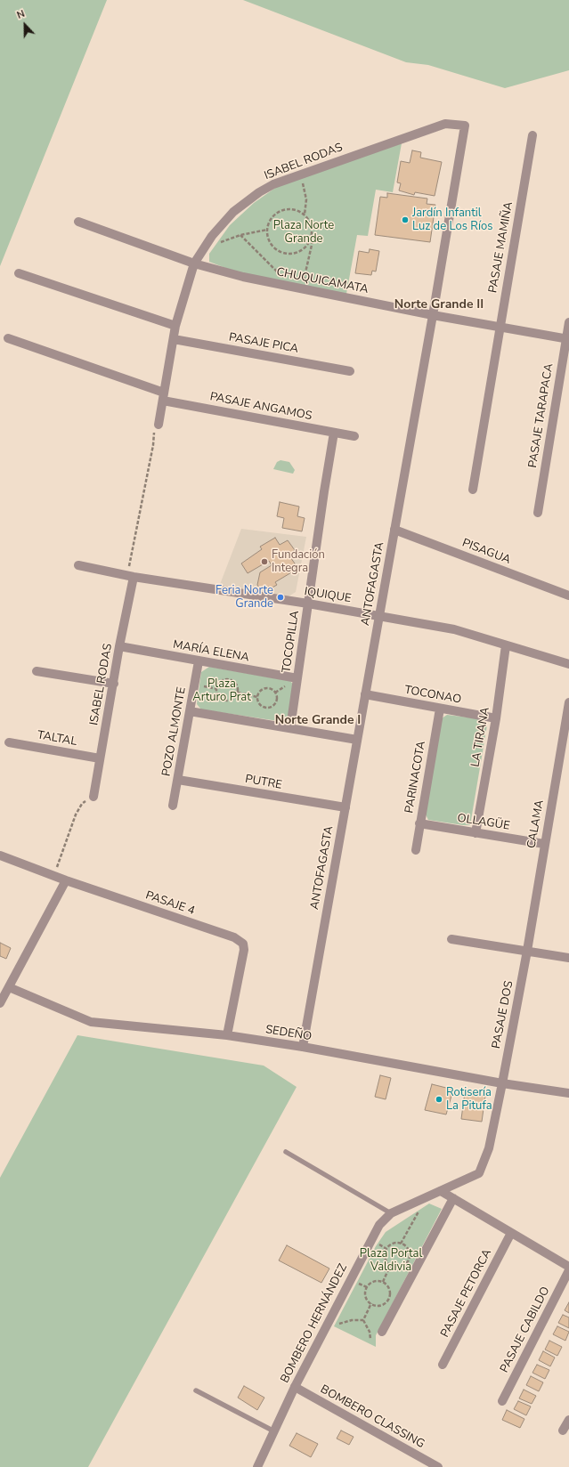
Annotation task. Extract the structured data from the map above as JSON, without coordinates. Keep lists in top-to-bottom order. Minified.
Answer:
{"streets":{"street":["ISABEL RODAS","PASAJE MAMIÑA","CHUQUICAMATA","PASAJE PICA","PASAJE ANGAMOS","PASAJE TARAPACA","PISAGUA","ANTOFAGASTA","IQUIQUE","TOCOPILLA","MARÍA ELENA","TOCONAO","POZO ALMONTE","LA TIRANA","TALTAL","PARINACOTA","PUTRE","OLLAGÜE","CALAMA","PASAJE 4","PASAJE DOS","SEDEÑO","PASAJE PETORCA","BOMBERO HERNÁNDEZ","PASAJE CABILDO","BOMBERO CLASSING"]},"crossings":[["ISABEL RODAS","CHUQUICAMATA"],["ISABEL RODAS","PASAJE PICA"],["ISABEL RODAS","PASAJE ANGAMOS"],["ISABEL RODAS","ANTOFAGASTA"],["ISABEL RODAS","IQUIQUE"],["ISABEL RODAS","MARÍA ELENA"],["ISABEL RODAS","TALTAL"],["PASAJE MAMIÑA","CHUQUICAMATA"],["CHUQUICAMATA","PASAJE TARAPACA"],["CHUQUICAMATA","ANTOFAGASTA"],["PASAJE ANGAMOS","TOCOPILLA"],["PISAGUA","ANTOFAGASTA"],["ANTOFAGASTA","IQUIQUE"],["ANTOFAGASTA","TOCONAO"],["ANTOFAGASTA","PUTRE"],["ANTOFAGASTA","SEDEÑO"],["IQUIQUE","TOCOPILLA"],["IQUIQUE","LA TIRANA"],["TOCOPILLA","MARÍA ELENA"],["MARÍA ELENA","POZO ALMONTE"],["TOCONAO","LA TIRANA"],["TOCONAO","PARINACOTA"],["POZO ALMONTE","PUTRE"],["LA TIRANA","OLLAGÜE"],["PARINACOTA","OLLAGÜE"],["OLLAGÜE","CALAMA"],["CALAMA","PASAJE DOS"],["PASAJE 4","SEDEÑO"],["PASAJE DOS","SEDEÑO"],["PASAJE DOS","BOMBERO HERNÁNDEZ"],["SEDEÑO","BOMBERO HERNÁNDEZ"],["BOMBERO HERNÁNDEZ","BOMBERO CLASSING"]],"districts":["Norte Grande II","Norte Grande I"],"parks":["Plaza Norte Grande","Plaza Arturo Prat","Plaza Portal Valdivia"],"places":["Jardín Infantil Luz de Los Ríos","Fundación Integra","Feria Norte Grande","Rotisería La Pitufa"],"north":"top"}
